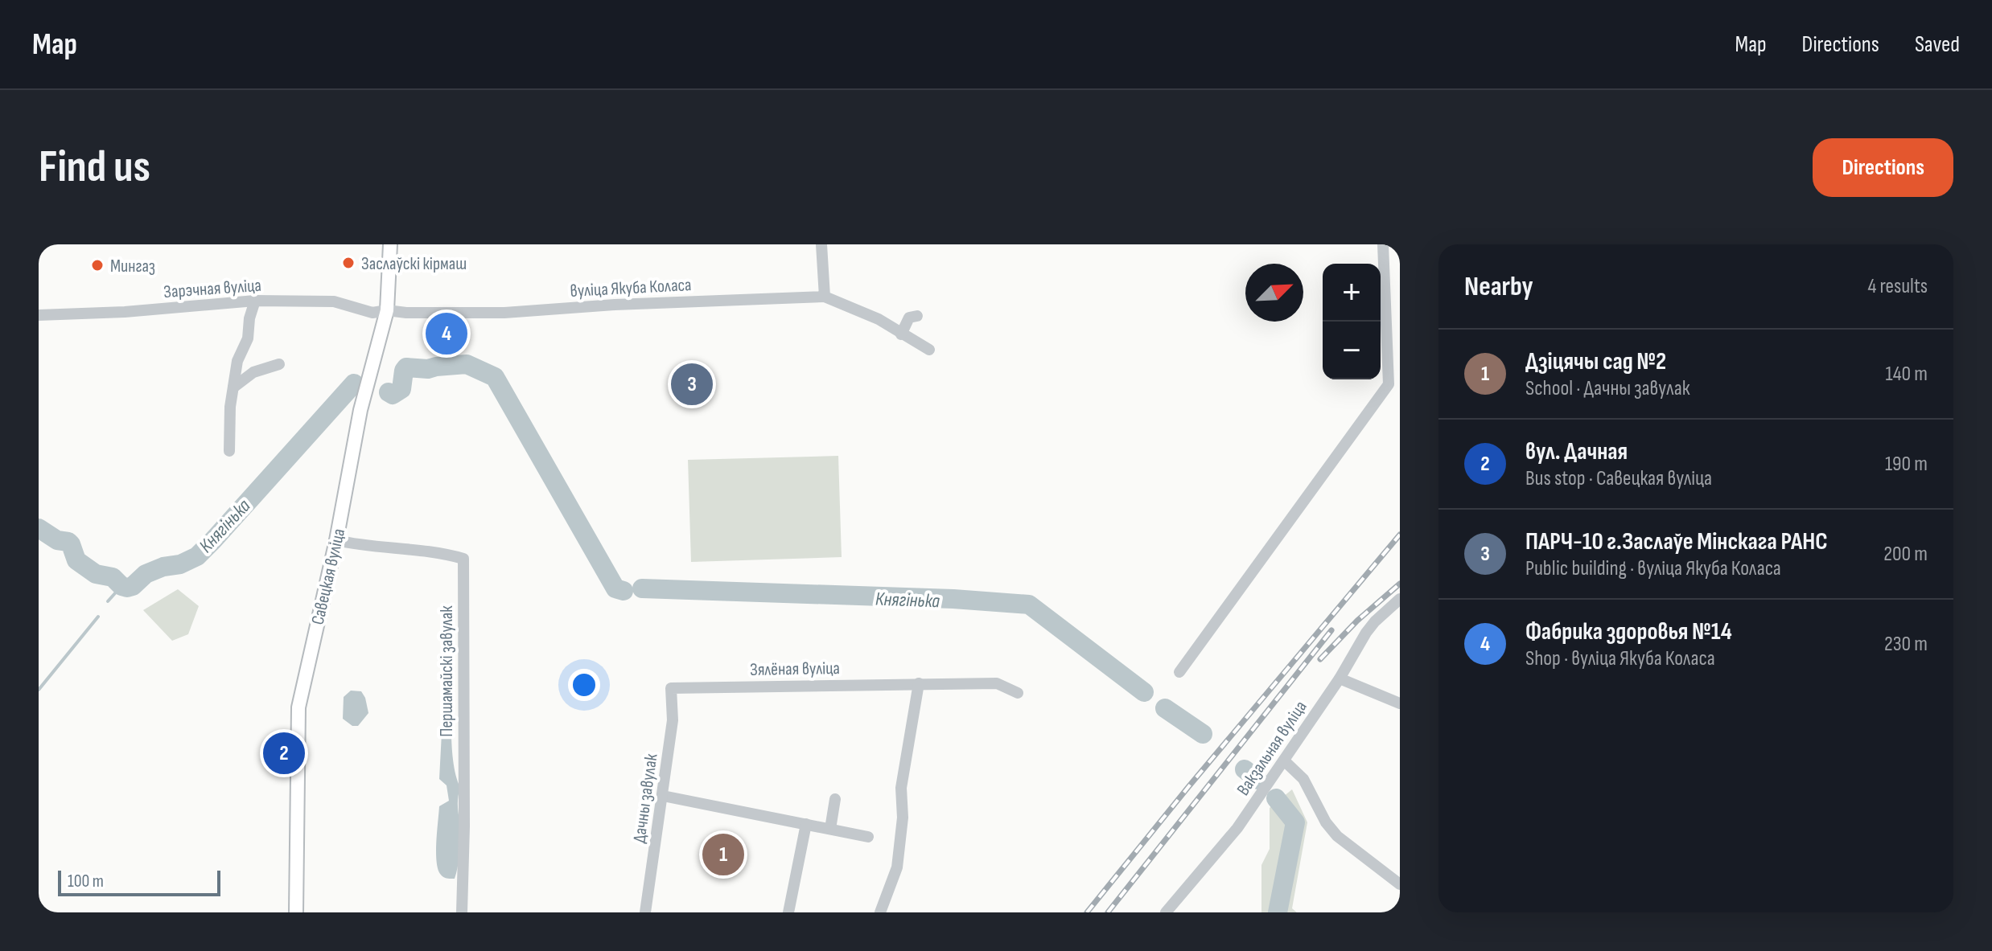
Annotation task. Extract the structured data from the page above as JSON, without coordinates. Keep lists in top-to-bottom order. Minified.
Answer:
{"streets":{"main road":["Савецкая вуліца"],"street":["вуліца Якуба Коласа","Зарэчная вуліца","Зялёная вуліца","Першамайскі завулак","Вакзальная вуліца","Дачны завулак"]},"crossings":[["вуліца Якуба Коласа","Зарэчная вуліца"],["вуліца Якуба Коласа","Савецкая вуліца"],["Зарэчная вуліца","Савецкая вуліца"],["Савецкая вуліца","Першамайскі завулак"],["Зялёная вуліца","Дачны завулак"]],"water":["Княгінька"],"places":["Заслаўскі кірмаш","Мингаз"],"scale_bar":"100 m","north":"top right","page":{"header":"Map","nav":["Map","Directions","Saved"],"buttons":"Directions","title":"Find us","heading":["Nearby","4 results"],"map_buttons":["+","−"],"pins":["4","3","2","1"],"list":[{"mark":"1","name":"Дзіцячы сад №2","note":"School · Дачны завулак","value":"140 m"},{"mark":"2","name":"вул. Дачная","note":"Bus stop · Савецкая вуліца","value":"190 m"},{"mark":"3","name":"ПАРЧ-10 г.Заслаўе Мінскага РАНС","note":"Public building · вуліца Якуба Коласа","value":"200 m"},{"mark":"4","name":"Фабрика здоровья №14","note":"Shop · вуліца Якуба Коласа","value":"230 m"}],"scale":"100 m"}}
